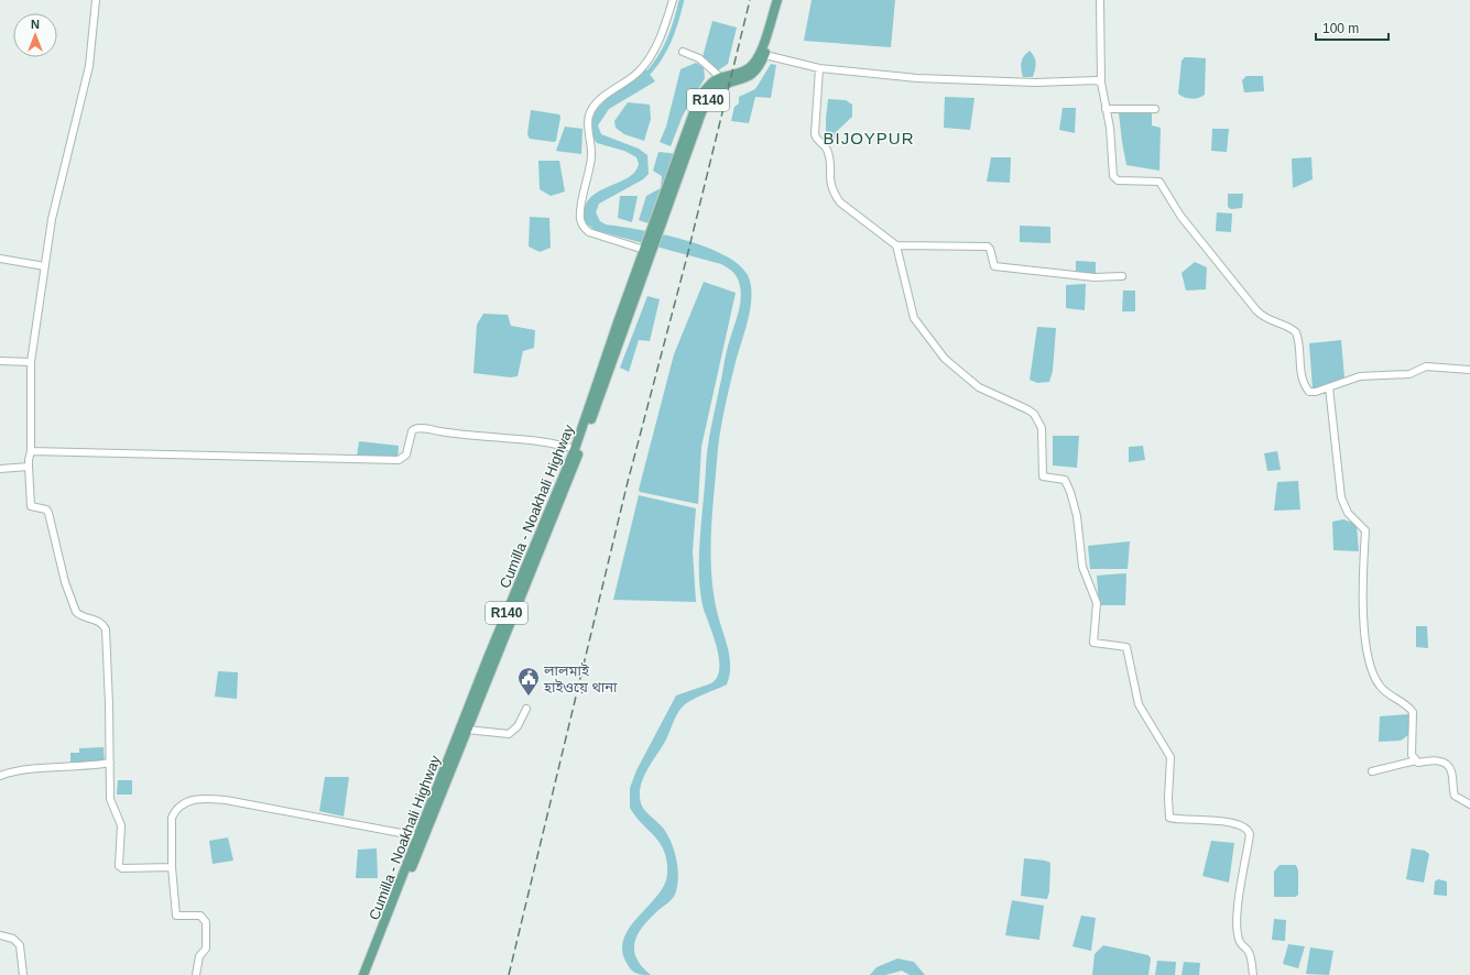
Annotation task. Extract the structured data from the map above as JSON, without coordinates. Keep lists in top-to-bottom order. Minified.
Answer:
{"streets":{"main road":["R140","Cumilla - Noakhali Highway"]},"crossings":[["R140","Cumilla - Noakhali Highway"]],"districts":["BIJOYPUR"],"places":{"public building":["লালমাই হাইওয়ে থানা"]},"scale_bar":"100 m","north":"top"}
